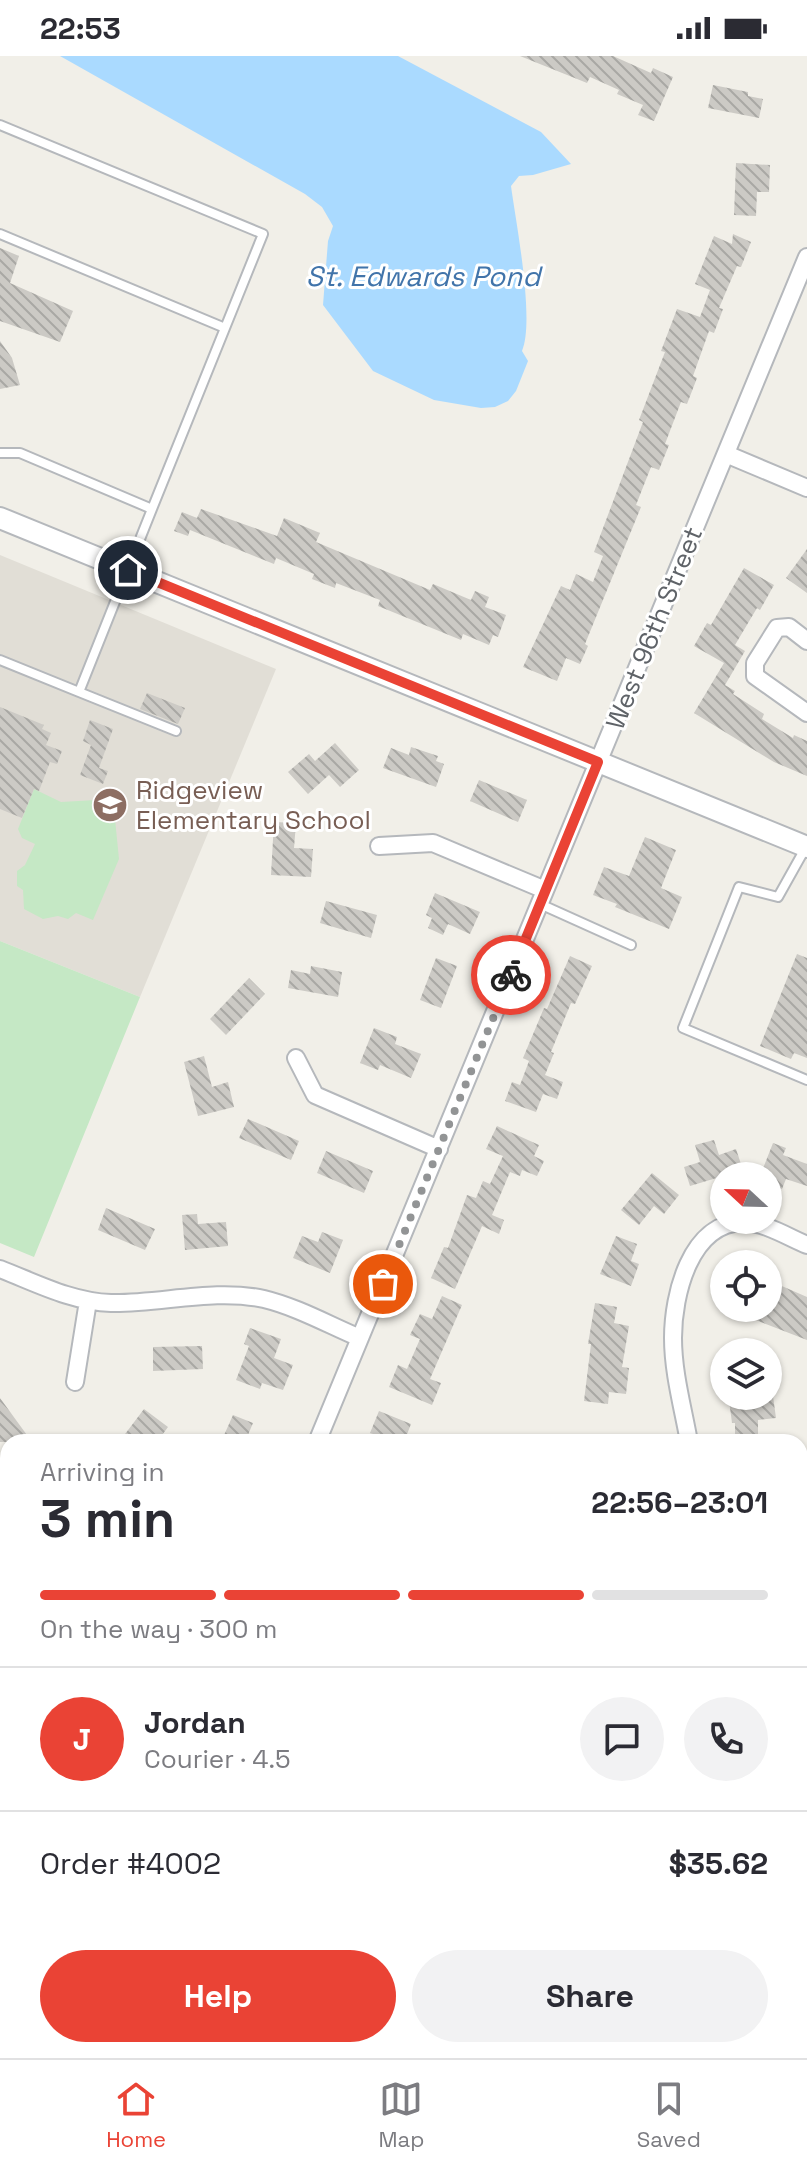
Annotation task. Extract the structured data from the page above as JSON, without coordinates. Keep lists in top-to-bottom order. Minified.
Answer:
{"streets":{"street":["West 96th Street"]},"water":["St. Edwards Pond"],"places":{"school or university":["Ridgeview Elementary School"]},"north":"left","page":{"status":"22:53","heading":["3 min","Arriving in","22:56–23:01"],"panel":["Jordan","Courier · 4.5","Order #4002","$35.62"],"bar":"On the way · 300 m","round":"J","buttons":["Help","Share"],"tabs":["Home","Map","Saved"]}}
